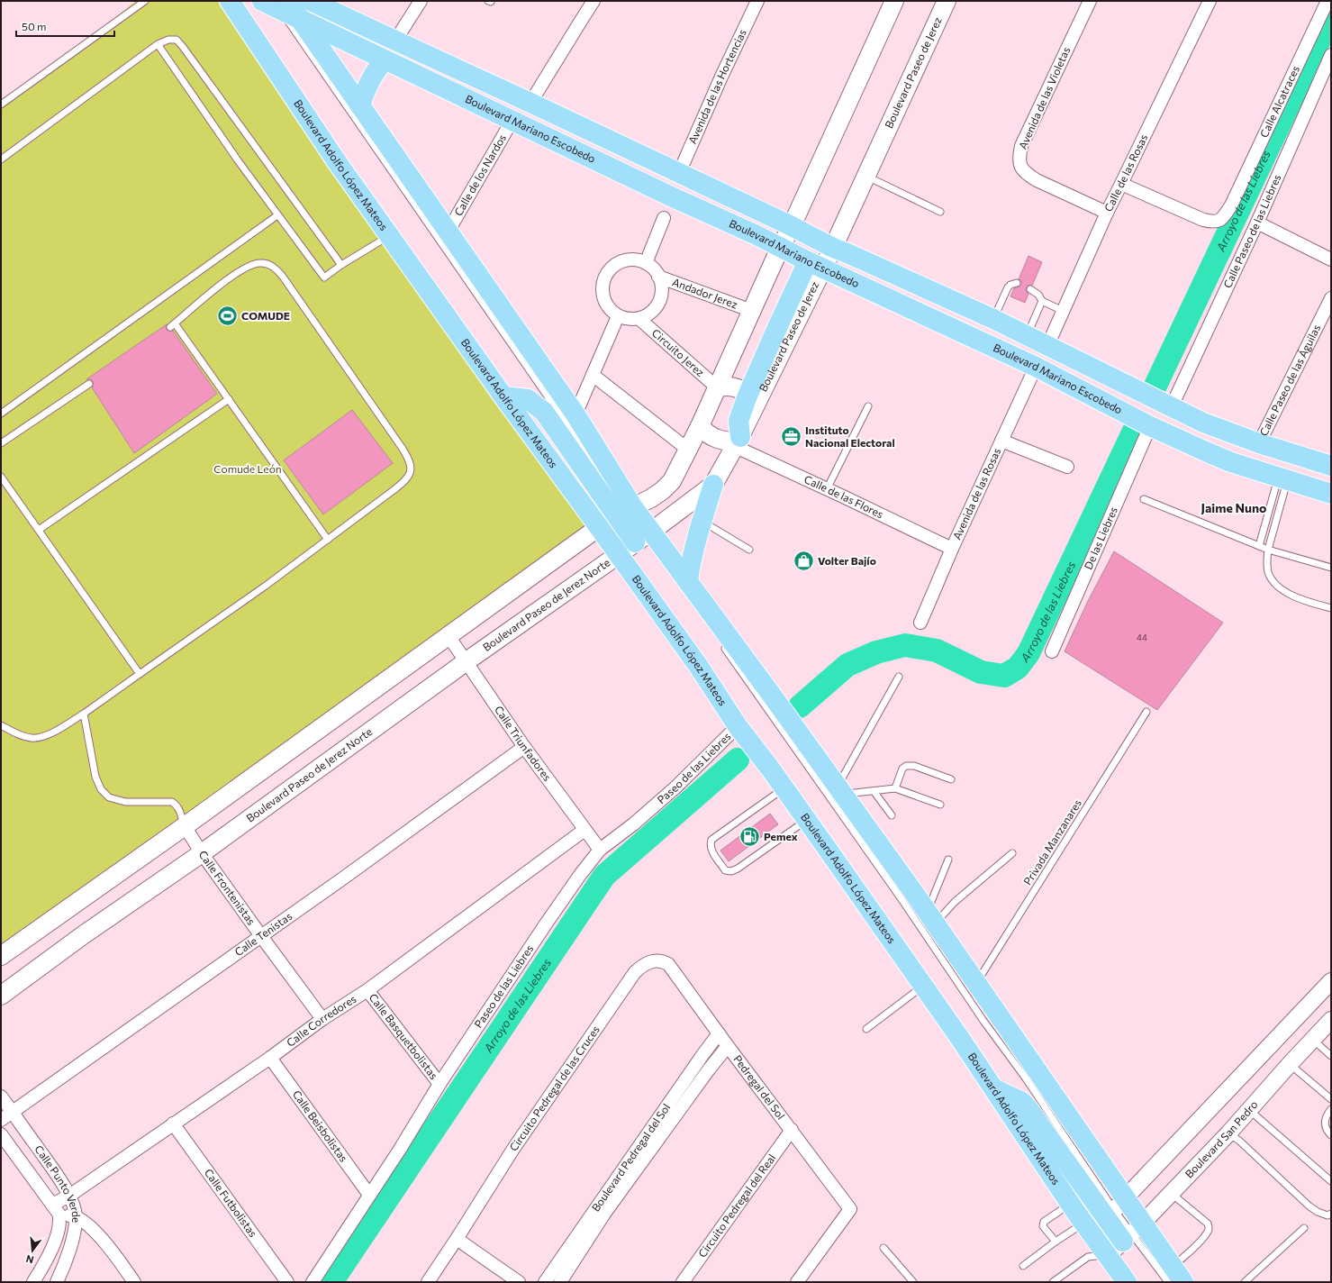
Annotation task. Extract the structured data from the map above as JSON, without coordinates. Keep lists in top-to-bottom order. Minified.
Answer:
{"streets":{"main road":["Boulevard Paseo de Jerez","Boulevard Mariano Escobedo","Boulevard Adolfo López Mateos","Boulevard Paseo de Jerez Norte"],"street":["Avenida de las Hortencias","Avenida de las Violetas","Calle Alcatraces","Calle de las Rosas","Calle de los Nardos","Calle Paseo de las Liebres","Andador Jerez","Circuito Jerez","Calle Paseo de las Águilas","Avenida de las Rosas","Calle de las Flores","De las Liebres","Calle Triunfadores","Paseo de las Liebres","Calle Frontenistas","Calle Tenistas","Calle Corredores","Calle Basquetbolistas","Pedregal del Sol","Circuito Pedregal de las Cruces","Calle Beisbolistas","Boulevard San Pedro","Boulevard Pedregal del Sol","Calle Punto Verde","Calle Futbolistas","Circuito Pedregal del Real"],"lane":["Privada Manzanares"]},"crossings":[["Boulevard Paseo de Jerez","Boulevard Mariano Escobedo"],["Boulevard Paseo de Jerez","Boulevard Adolfo López Mateos"],["Boulevard Paseo de Jerez","Calle de las Flores"],["Boulevard Paseo de Jerez","Boulevard Paseo de Jerez Norte"],["Avenida de las Hortencias","Boulevard Mariano Escobedo"],["Avenida de las Violetas","Calle de las Rosas"],["Calle Alcatraces","Calle de las Rosas"],["Boulevard Mariano Escobedo","Calle de las Rosas"],["Boulevard Mariano Escobedo","Calle de los Nardos"],["Boulevard Mariano Escobedo","Calle Paseo de las Liebres"],["Boulevard Mariano Escobedo","Calle Paseo de las Águilas"],["Boulevard Mariano Escobedo","Avenida de las Rosas"],["Boulevard Mariano Escobedo","De las Liebres"],["Boulevard Adolfo López Mateos","Boulevard Paseo de Jerez Norte"],["Boulevard Adolfo López Mateos","Paseo de las Liebres"],["Boulevard Adolfo López Mateos","Boulevard San Pedro"],["Andador Jerez","Circuito Jerez"],["Avenida de las Rosas","Calle de las Flores"],["Boulevard Paseo de Jerez Norte","Calle Triunfadores"],["Boulevard Paseo de Jerez Norte","Calle Frontenistas"],["Calle Triunfadores","Paseo de las Liebres"],["Calle Triunfadores","Calle Tenistas"],["Calle Triunfadores","Calle Corredores"],["Paseo de las Liebres","Calle Basquetbolistas"],["Paseo de las Liebres","Calle Beisbolistas"],["Calle Frontenistas","Calle Tenistas"],["Calle Frontenistas","Calle Corredores"],["Calle Tenistas","Calle Punto Verde"],["Calle Corredores","Calle Basquetbolistas"],["Calle Corredores","Calle Beisbolistas"],["Calle Corredores","Calle Punto Verde"],["Calle Corredores","Calle Futbolistas"],["Pedregal del Sol","Circuito Pedregal de las Cruces"],["Pedregal del Sol","Boulevard Pedregal del Sol"],["Pedregal del Sol","Circuito Pedregal del Real"]],"districts":["Jaime Nuno"],"water":["Arroyo de las Liebres"],"parks":["Comude León"],"places":{"sports":["COMUDE"],"office":["Instituto Nacional Electoral"],"shop":["Volter Bajío"],"fuel station":["Pemex"]},"house_numbers":["44"],"scale_bar":"50 m","north":"bottom"}
